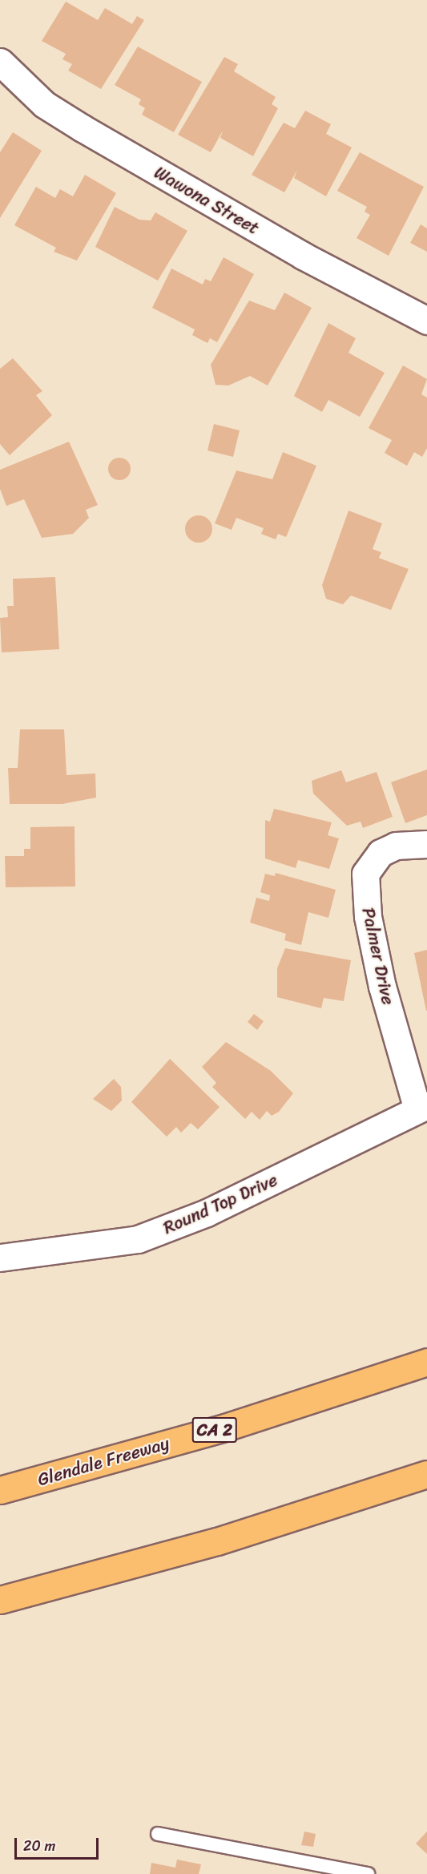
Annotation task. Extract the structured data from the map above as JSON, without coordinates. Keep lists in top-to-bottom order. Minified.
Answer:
{"streets":{"highway":["CA 2","Glendale Freeway"],"street":["Wawona Street","Palmer Drive","Round Top Drive"]},"crossings":[["Palmer Drive","Round Top Drive"]],"scale_bar":"20 m"}
